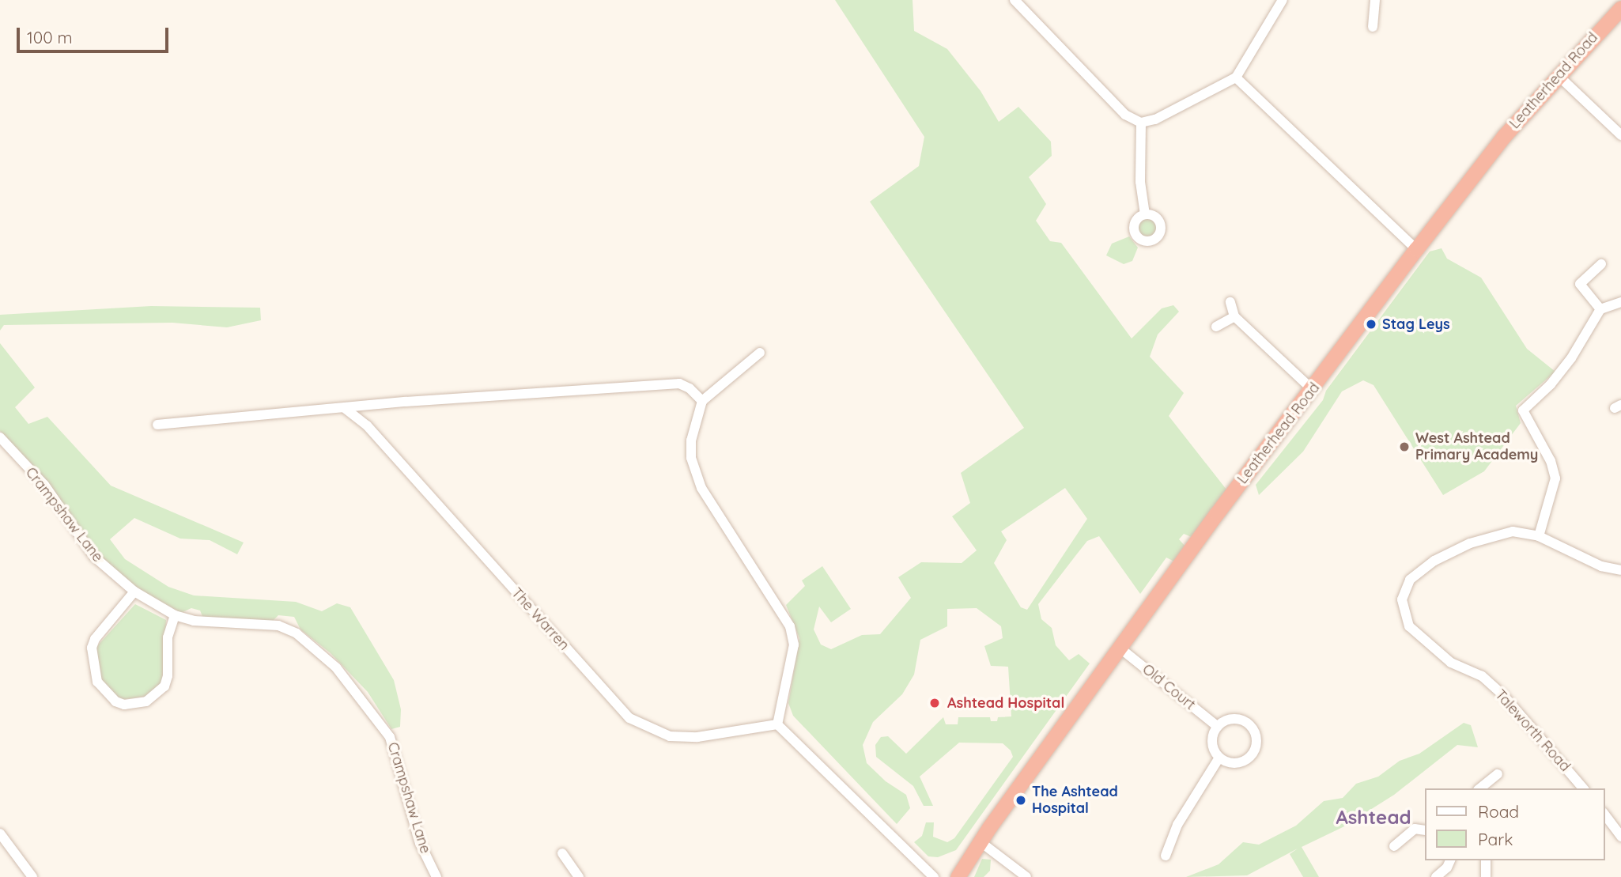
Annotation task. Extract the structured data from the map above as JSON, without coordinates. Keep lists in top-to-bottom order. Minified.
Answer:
{"streets":{"highway":["Leatherhead Road"],"street":["Crampshaw Lane","The Warren","Old Court","Taleworth Road"]},"crossings":[["Leatherhead Road","Old Court"]],"districts":["Ashtead"],"places":["Stag Leys","West Ashtead Primary Academy","Ashtead Hospital","The Ashtead Hospital"],"legend":["Road","Park"],"scale_bar":"100 m"}
